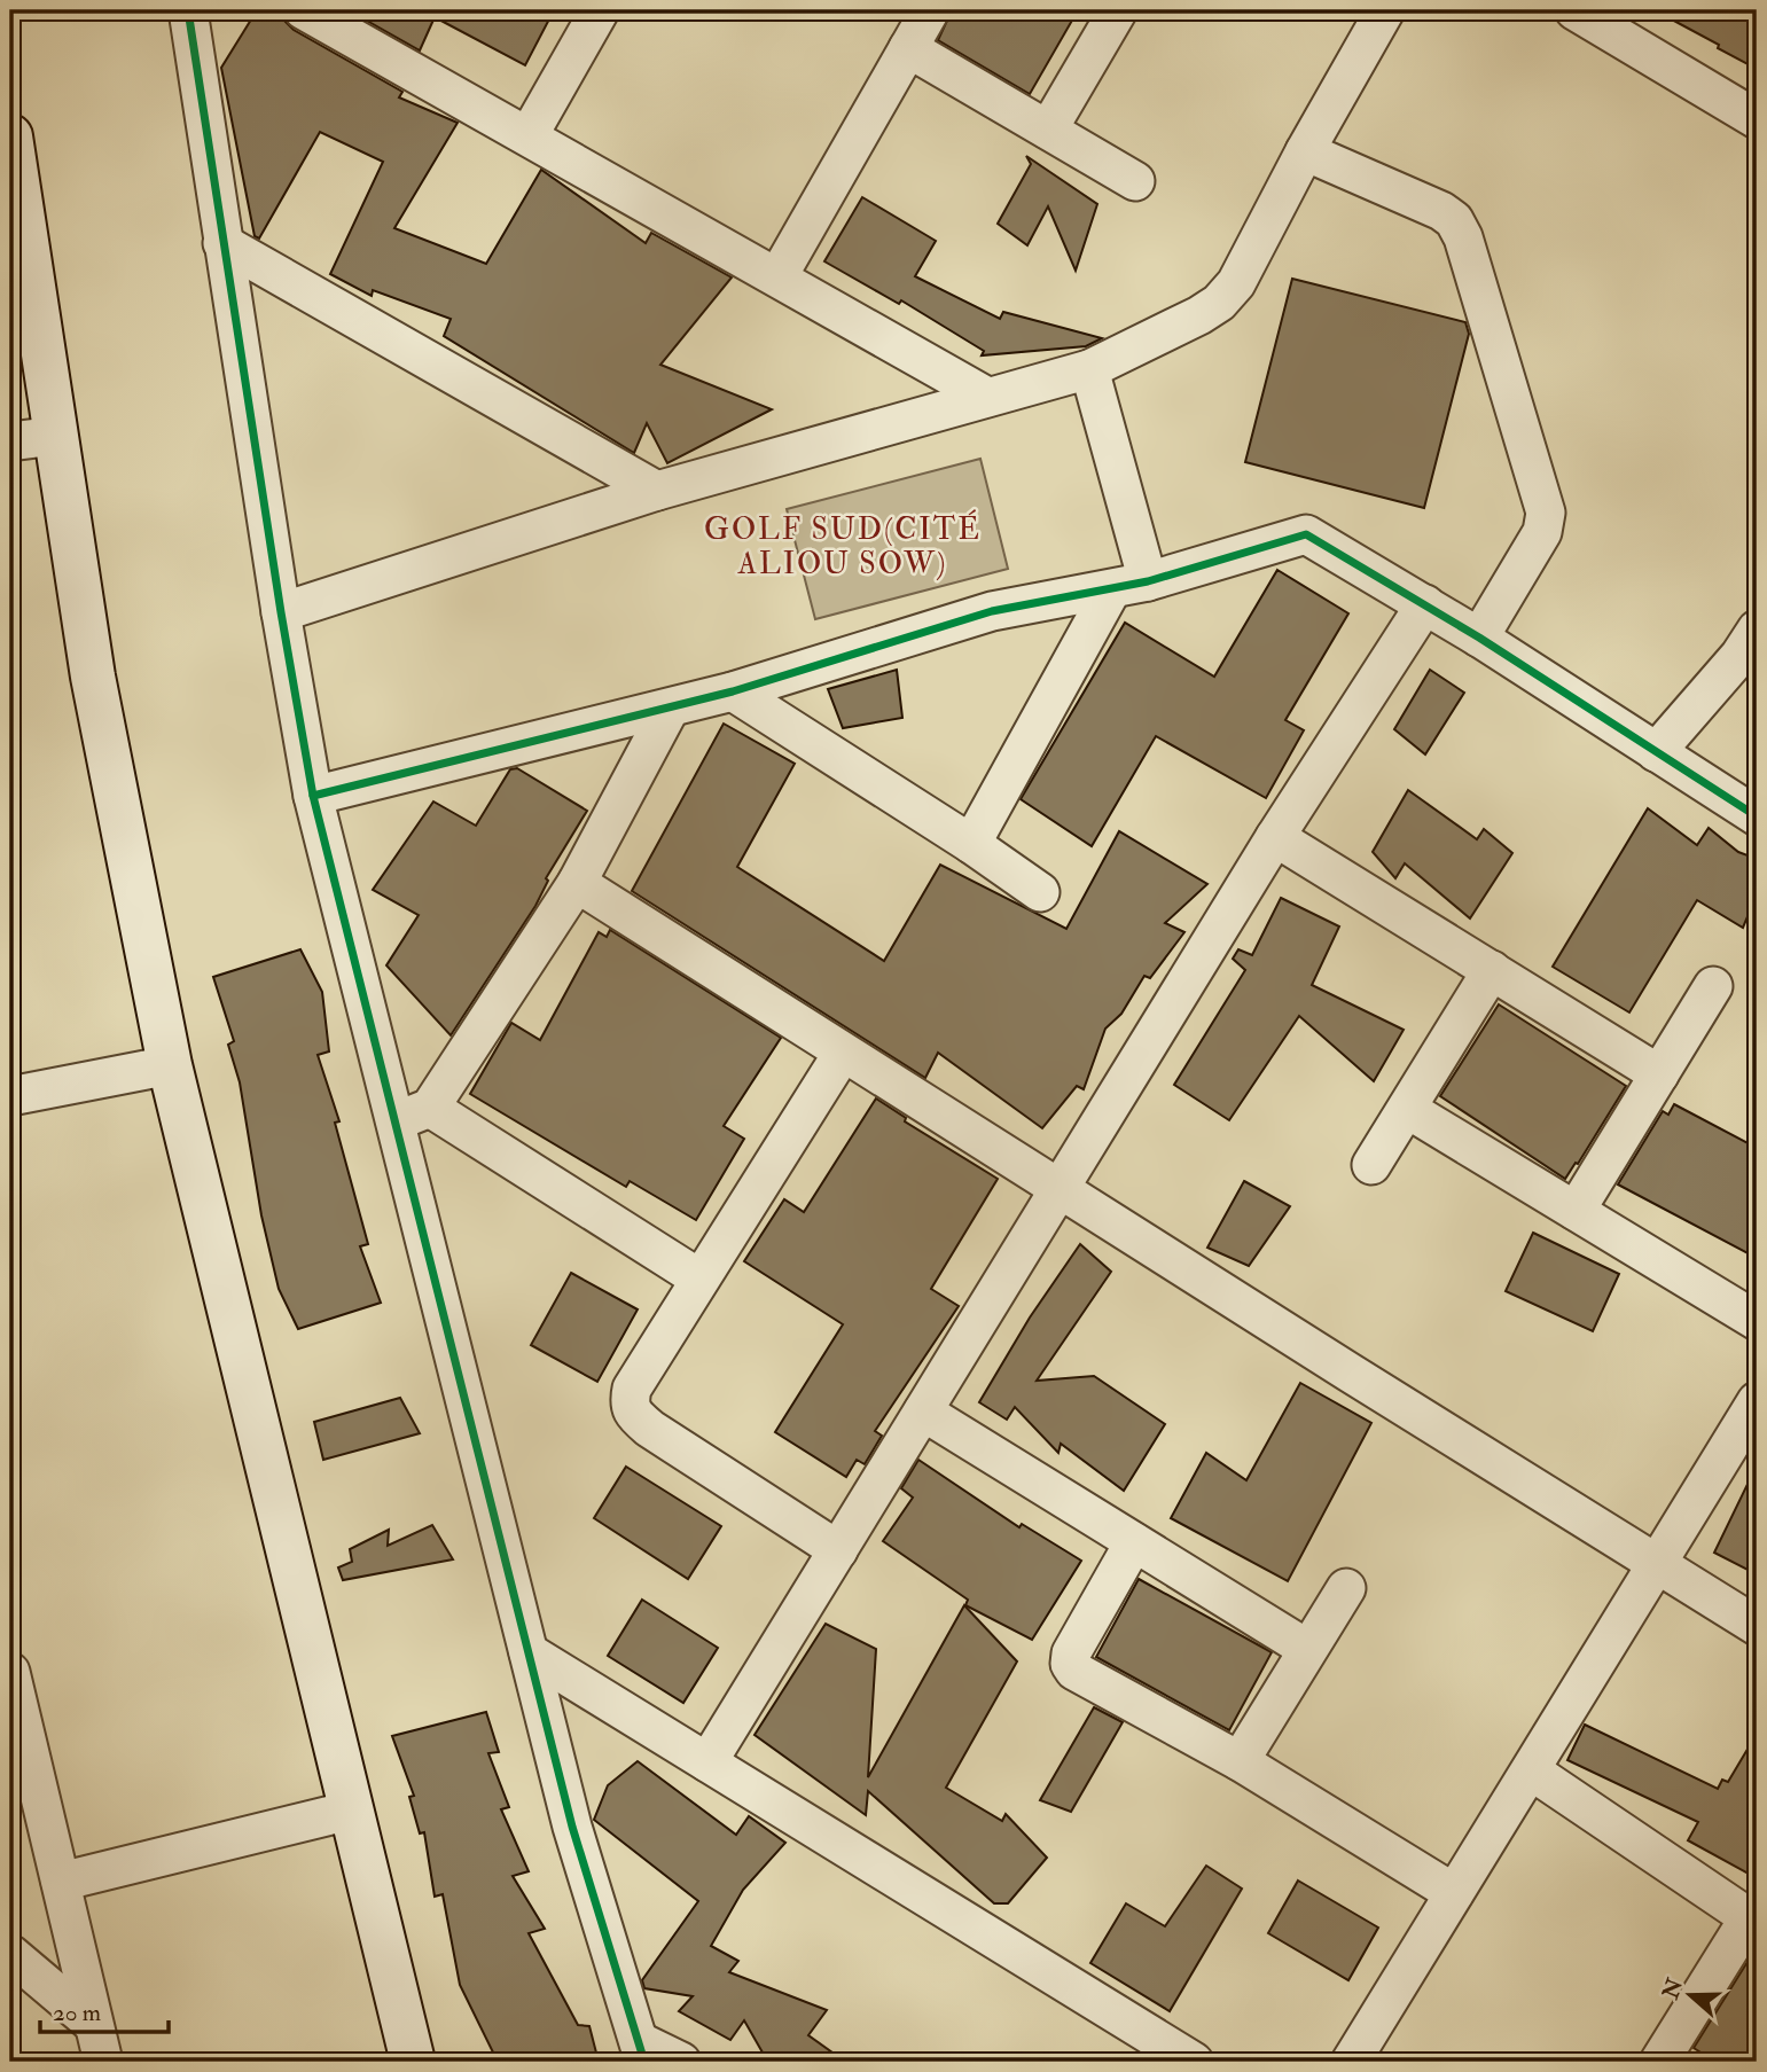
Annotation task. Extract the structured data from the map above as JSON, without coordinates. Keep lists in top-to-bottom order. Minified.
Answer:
{"districts":["GOLF SUD(CITÉ ALIOU SOW)"],"scale_bar":"20 m","north":"left"}
